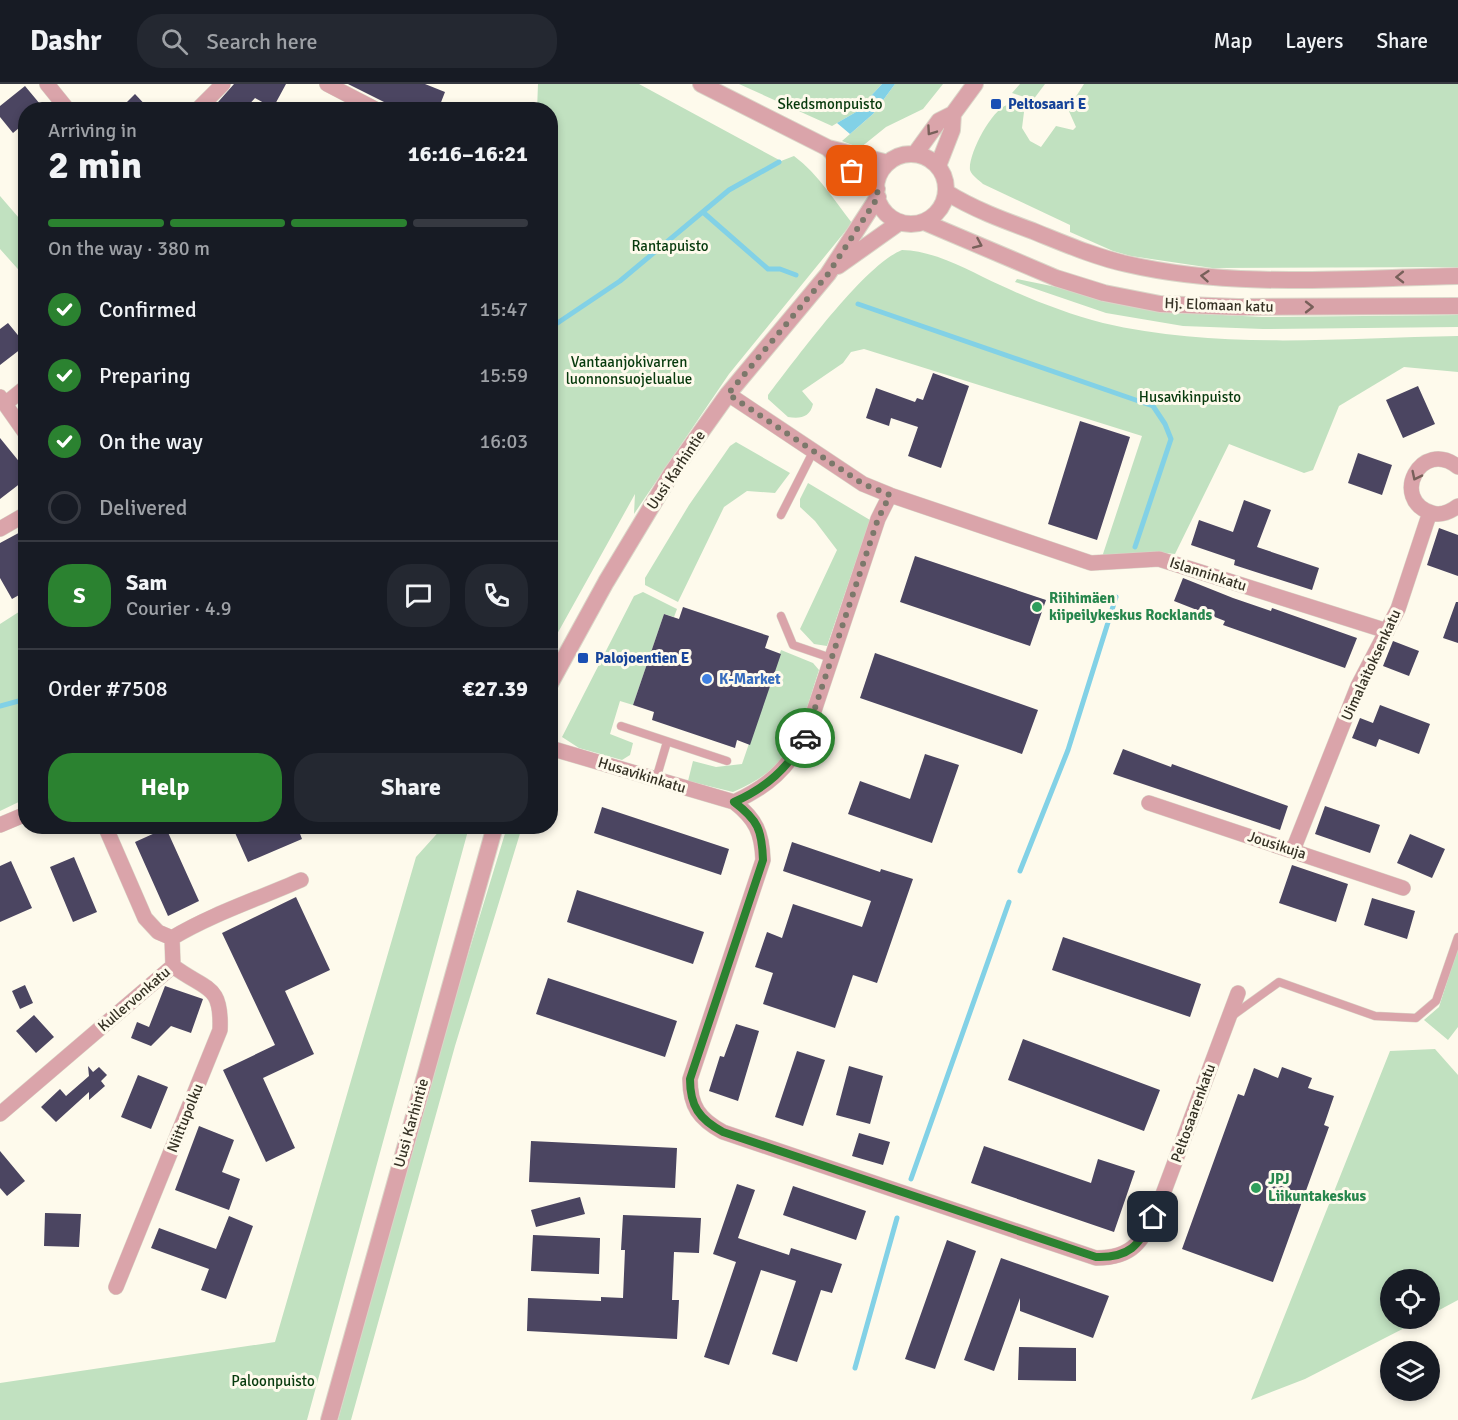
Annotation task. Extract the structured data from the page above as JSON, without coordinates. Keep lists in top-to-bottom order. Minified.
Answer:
{"streets":{"street":["Hj. Elomaan katu","Uusi Karhintie","Islanninkatu","Uimalaitoksenkatu","Husavikinkatu","Jousikuja","Kullervonkatu","Peltosaarenkatu","Niittupolku"]},"crossings":[["Hj. Elomaan katu","Uusi Karhintie"],["Islanninkatu","Uimalaitoksenkatu"],["Uimalaitoksenkatu","Jousikuja"],["Husavikinkatu","Peltosaarenkatu"],["Kullervonkatu","Niittupolku"]],"parks":["Skedsmonpuisto","Rantapuisto","Vantaanjokivarren luonnonsuojelualue","Husavikinpuisto","Paloonpuisto"],"places":{"transit":["Peltosaari E","Palojoentien E"],"other":["Riihimäen kiipeilykeskus Rocklands","K-Market","JPJ Liikuntakeskus"]},"page":{"header":"Dashr","search":"Search here","nav":["Map","Layers","Share"],"heading":["2 min","Arriving in","16:16–16:21"],"panel":["Sam","Courier · 4.9","Order #7508","€27.39"],"bar":"On the way · 380 m","list":[["Confirmed","15:47"],["Preparing","15:59"],["On the way","16:03"],"Delivered"],"round":"S","buttons":["Help","Share"]}}
